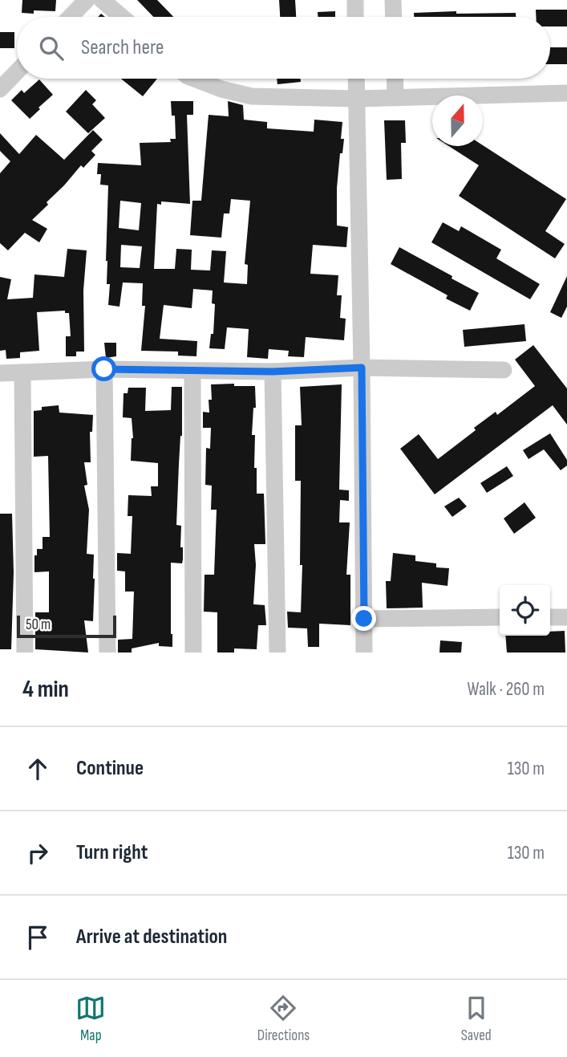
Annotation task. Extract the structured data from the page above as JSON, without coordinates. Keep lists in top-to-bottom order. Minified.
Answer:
{"scale_bar":"50 m","north":"top","page":{"search":"Search here","scale":"50 m","heading":["4 min","Walk · 260 m"],"list":[["Continue","130 m"],["Turn right","130 m"],"Arrive at destination"],"nav":["Map","Directions","Saved"]}}
